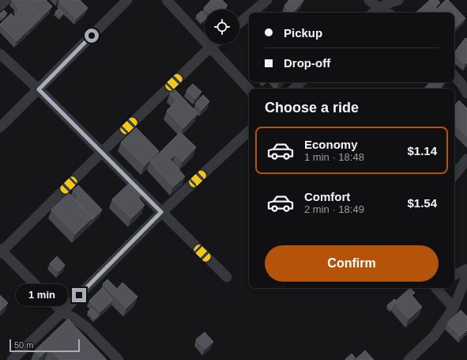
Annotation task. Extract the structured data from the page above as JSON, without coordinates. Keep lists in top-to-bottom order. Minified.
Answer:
{"scale_bar":"50 m","page":{"banner":["Pickup","Drop-off"],"heading":"Choose a ride","list":[{"name":"Economy","note":"1 min · 18:48","value":"$1.14"},{"name":"Comfort","note":"2 min · 18:49","value":"$1.54"}],"buttons":"Confirm","bubble":"1 min","scale":"50 m"}}
